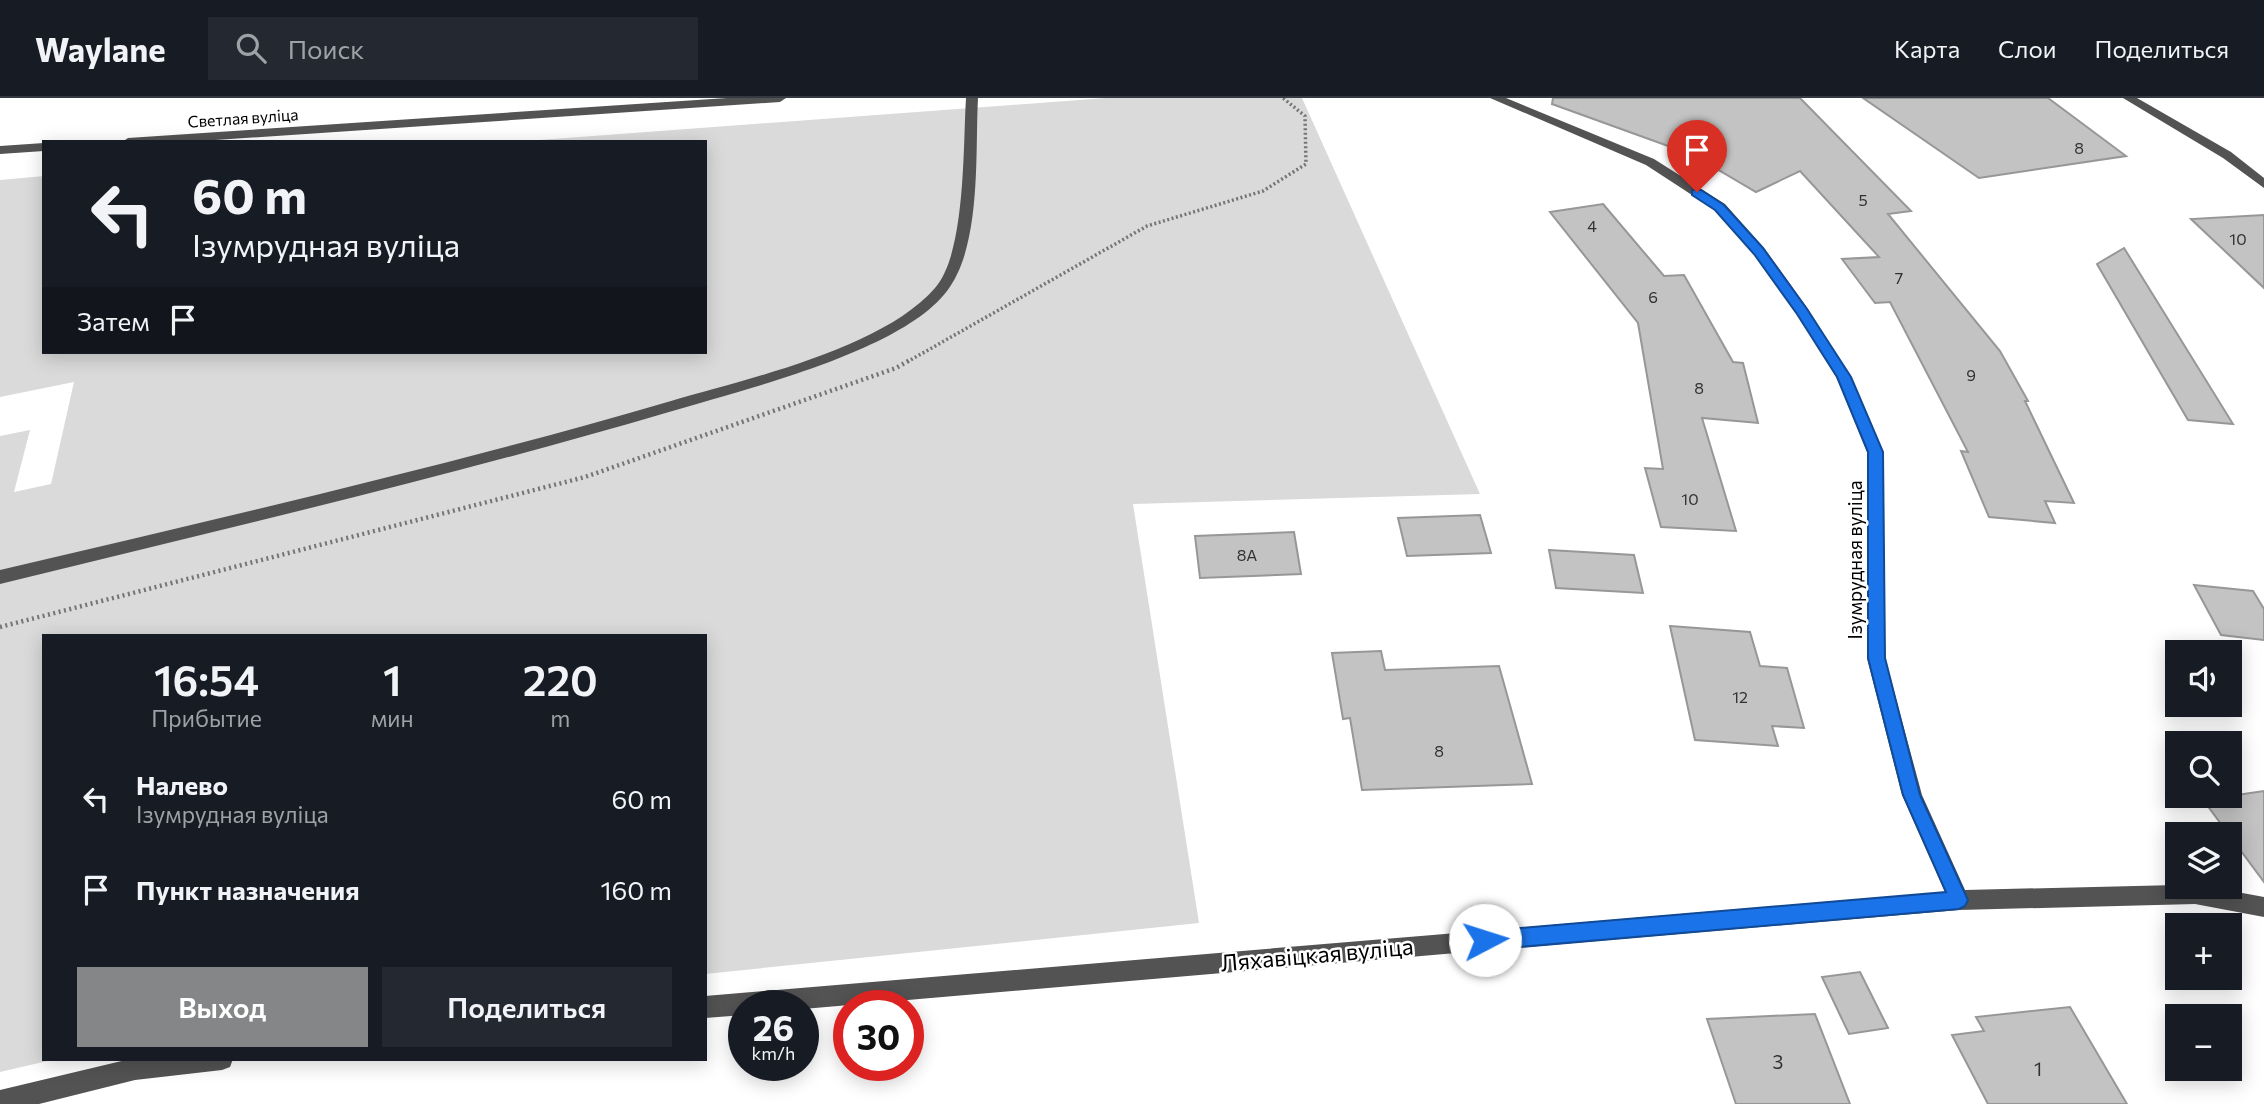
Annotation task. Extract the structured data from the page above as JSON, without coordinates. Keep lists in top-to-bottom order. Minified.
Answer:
{"streets":{"street":["Светлая вуліца","Ізумрудная вуліца","Ляхавіцкая вуліца"]},"crossings":[["Ізумрудная вуліца","Ляхавіцкая вуліца"]],"house_numbers":["8","5","4","10","7","6","9","8","10","8А","12","8","3","1"],"page":{"header":"Waylane","search":"Поиск","nav":["Карта","Слои","Поделиться"],"turn":["60 m","Ізумрудная вуліца"],"then":"Затем","eta":["16:54","Прибытие","1","мин","220","m"],"map_buttons":["+","−"],"list":[{"name":"Налево","note":"Ізумрудная вуліца","value":"60 m"},{"name":"Пункт назначения","value":"160 m"}],"buttons":["Выход","Поделиться"],"speed":"26 km/h","limit":"30"}}
